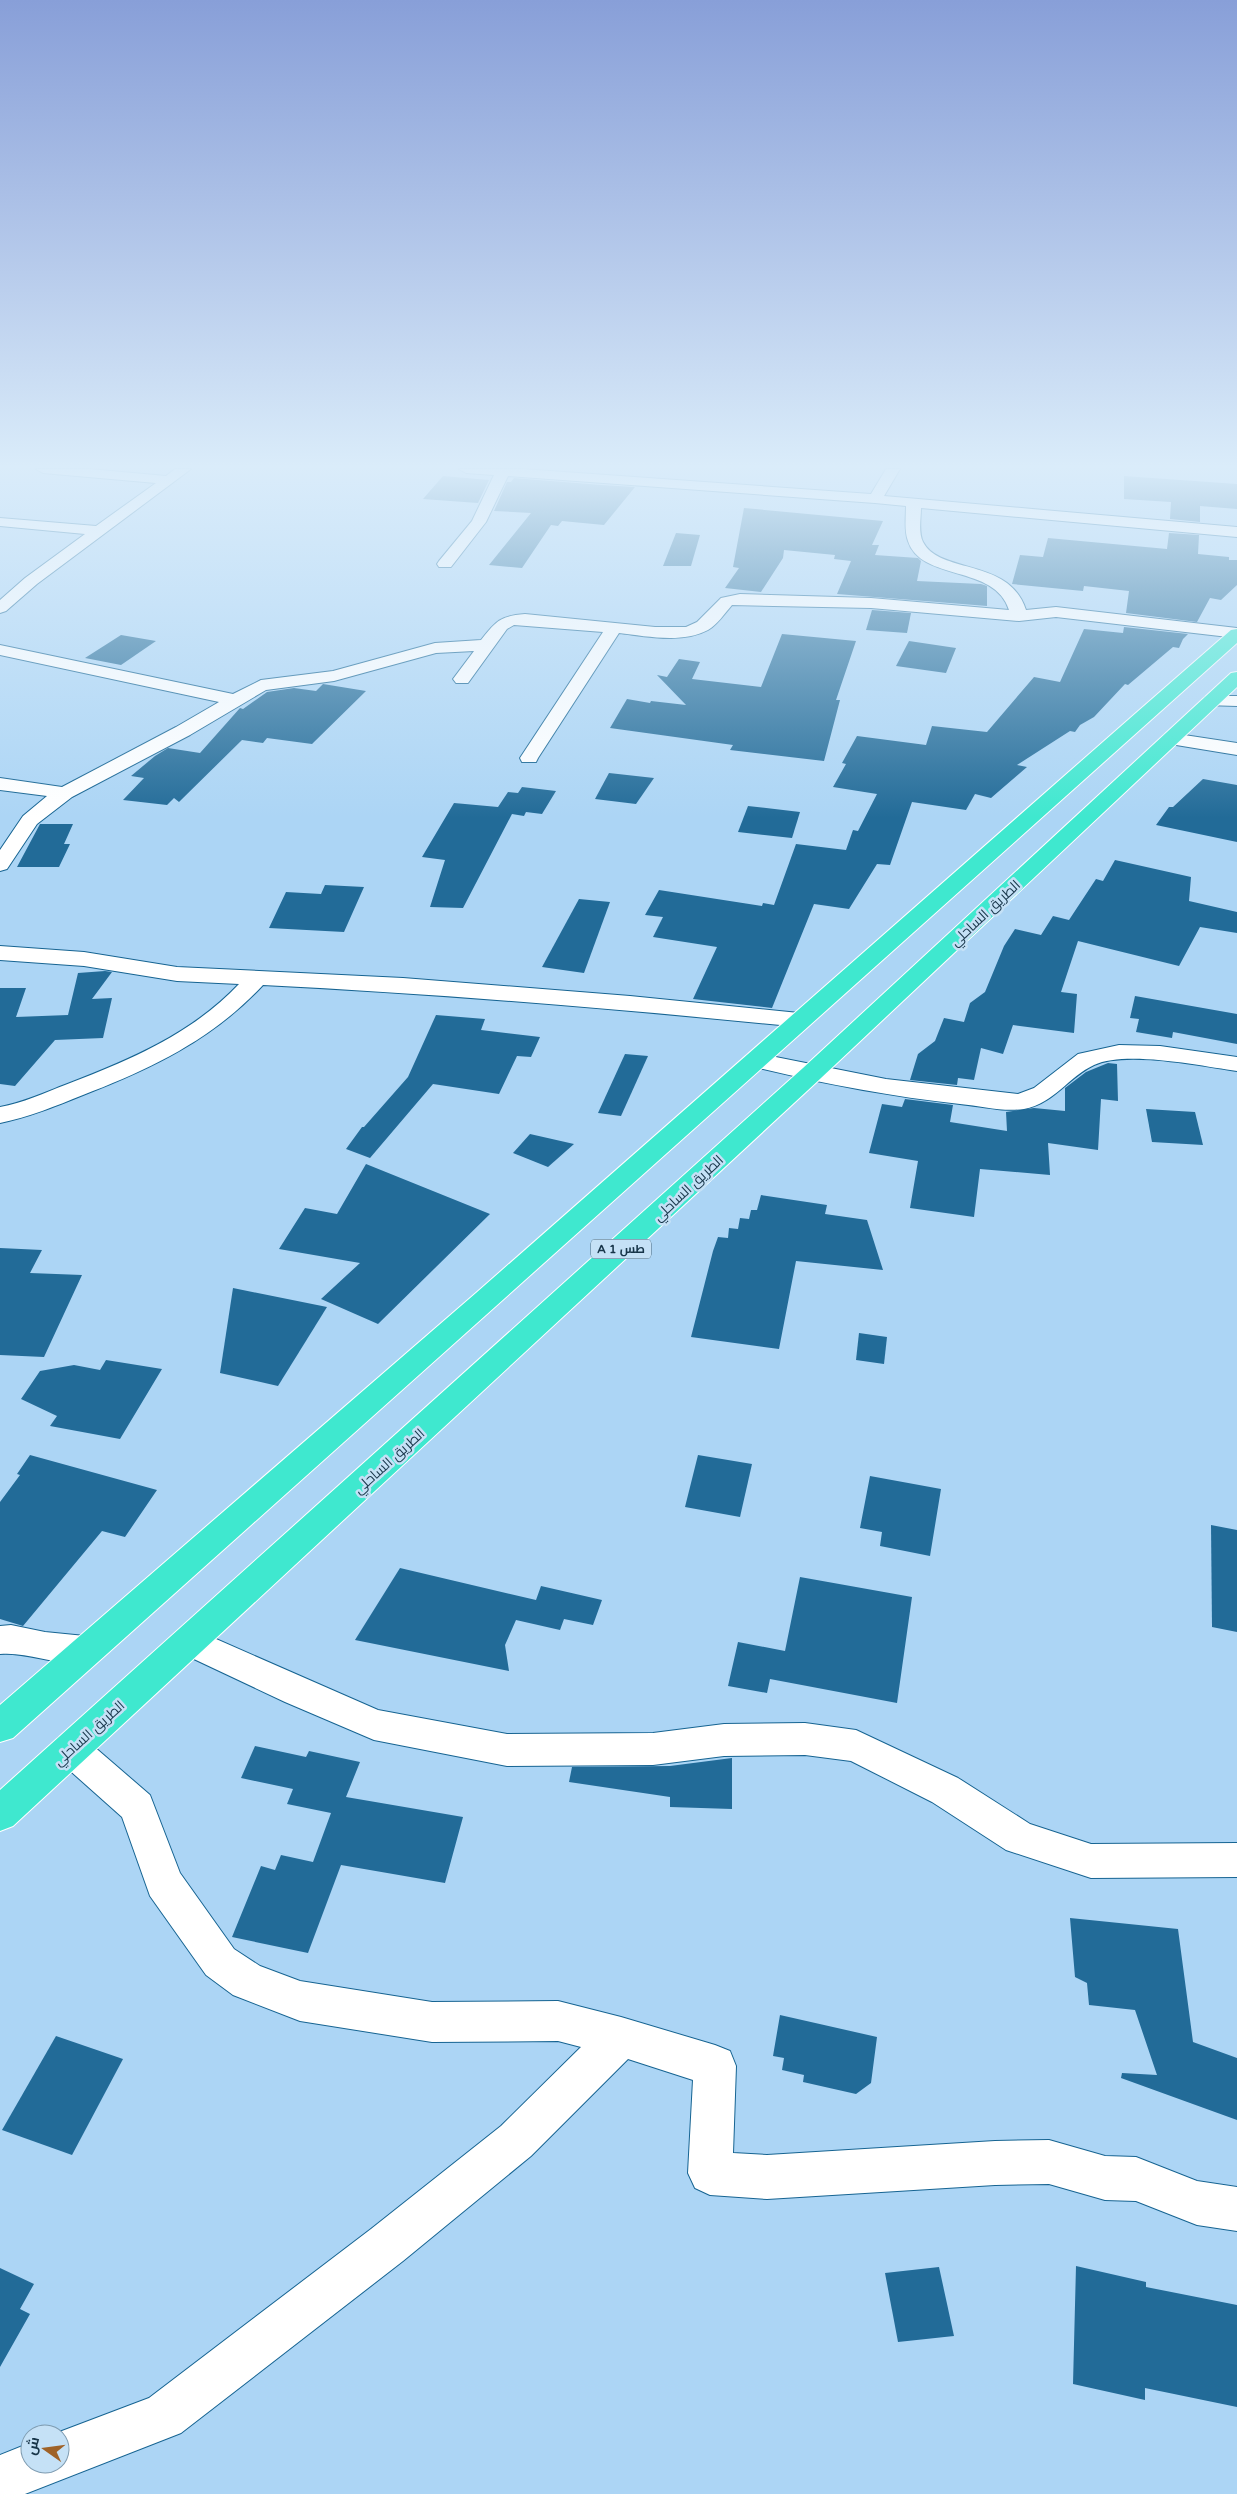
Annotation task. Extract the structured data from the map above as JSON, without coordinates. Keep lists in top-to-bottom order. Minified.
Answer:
{"streets":{"highway":["الطريق الساحلي","A 1 طس"]},"north":"left"}
